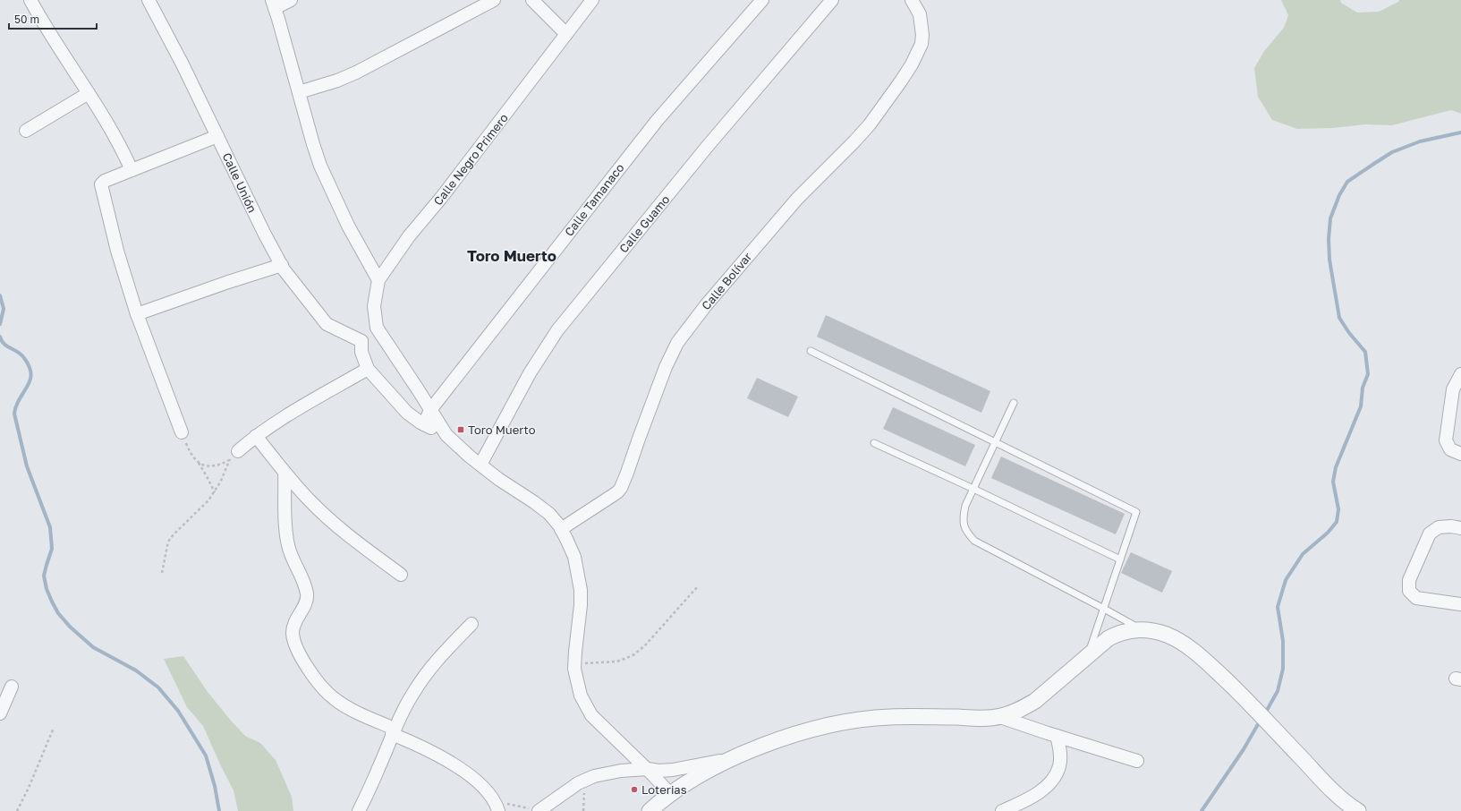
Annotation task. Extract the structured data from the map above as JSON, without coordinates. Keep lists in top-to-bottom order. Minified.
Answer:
{"streets":{"street":["Calle Negro Primero","Calle Unión","Calle Tamanaco","Calle Guamo","Calle Bolívar"]},"districts":["Toro Muerto"],"places":{"transit":["Toro Muerto"],"other":["Loterias"]},"scale_bar":"50 m"}
